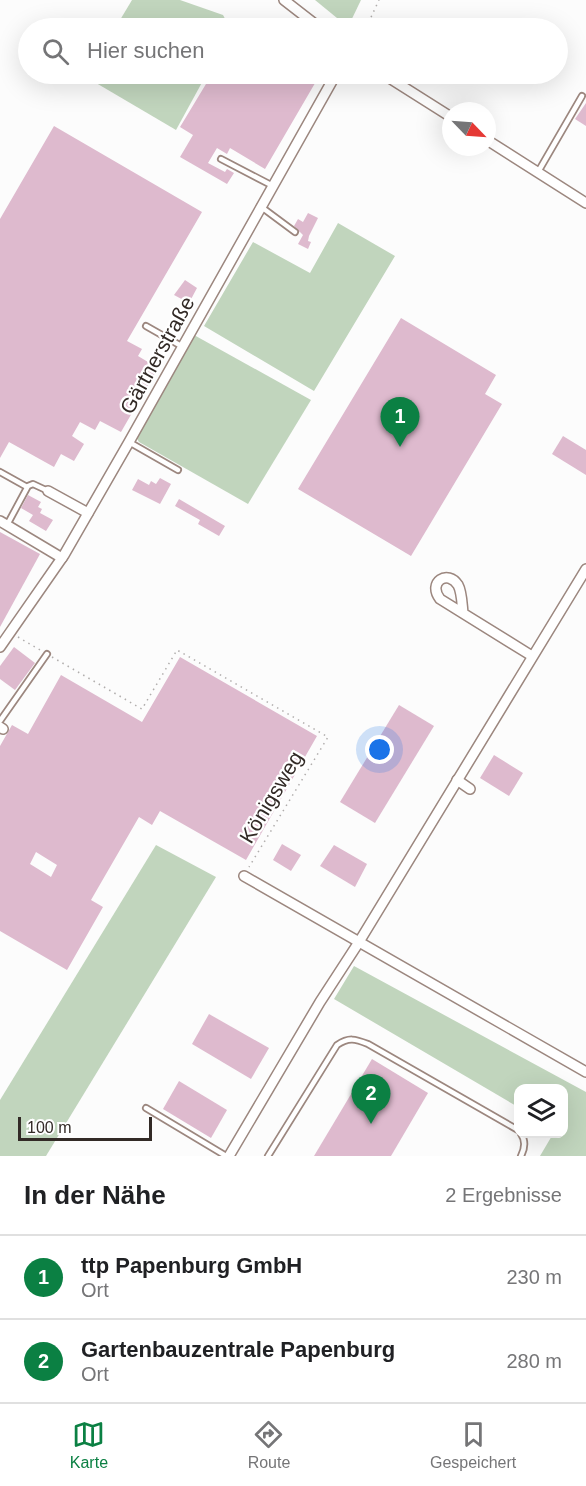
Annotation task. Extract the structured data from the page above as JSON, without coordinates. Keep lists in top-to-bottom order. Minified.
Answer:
{"streets":{"street":["Gärtnerstraße","Königsweg"]},"crossings":[["Gärtnerstraße","Königsweg"]],"scale_bar":"100 m","north":"bottom right","page":{"search":"Hier suchen","pins":["1","2"],"scale":"100 m","heading":["In der Nähe","2 Ergebnisse"],"list":[{"mark":"1","name":"ttp Papenburg GmbH","note":"Ort","value":"230 m"},{"mark":"2","name":"Gartenbauzentrale Papenburg","note":"Ort","value":"280 m"}],"nav":["Karte","Route","Gespeichert"]}}
